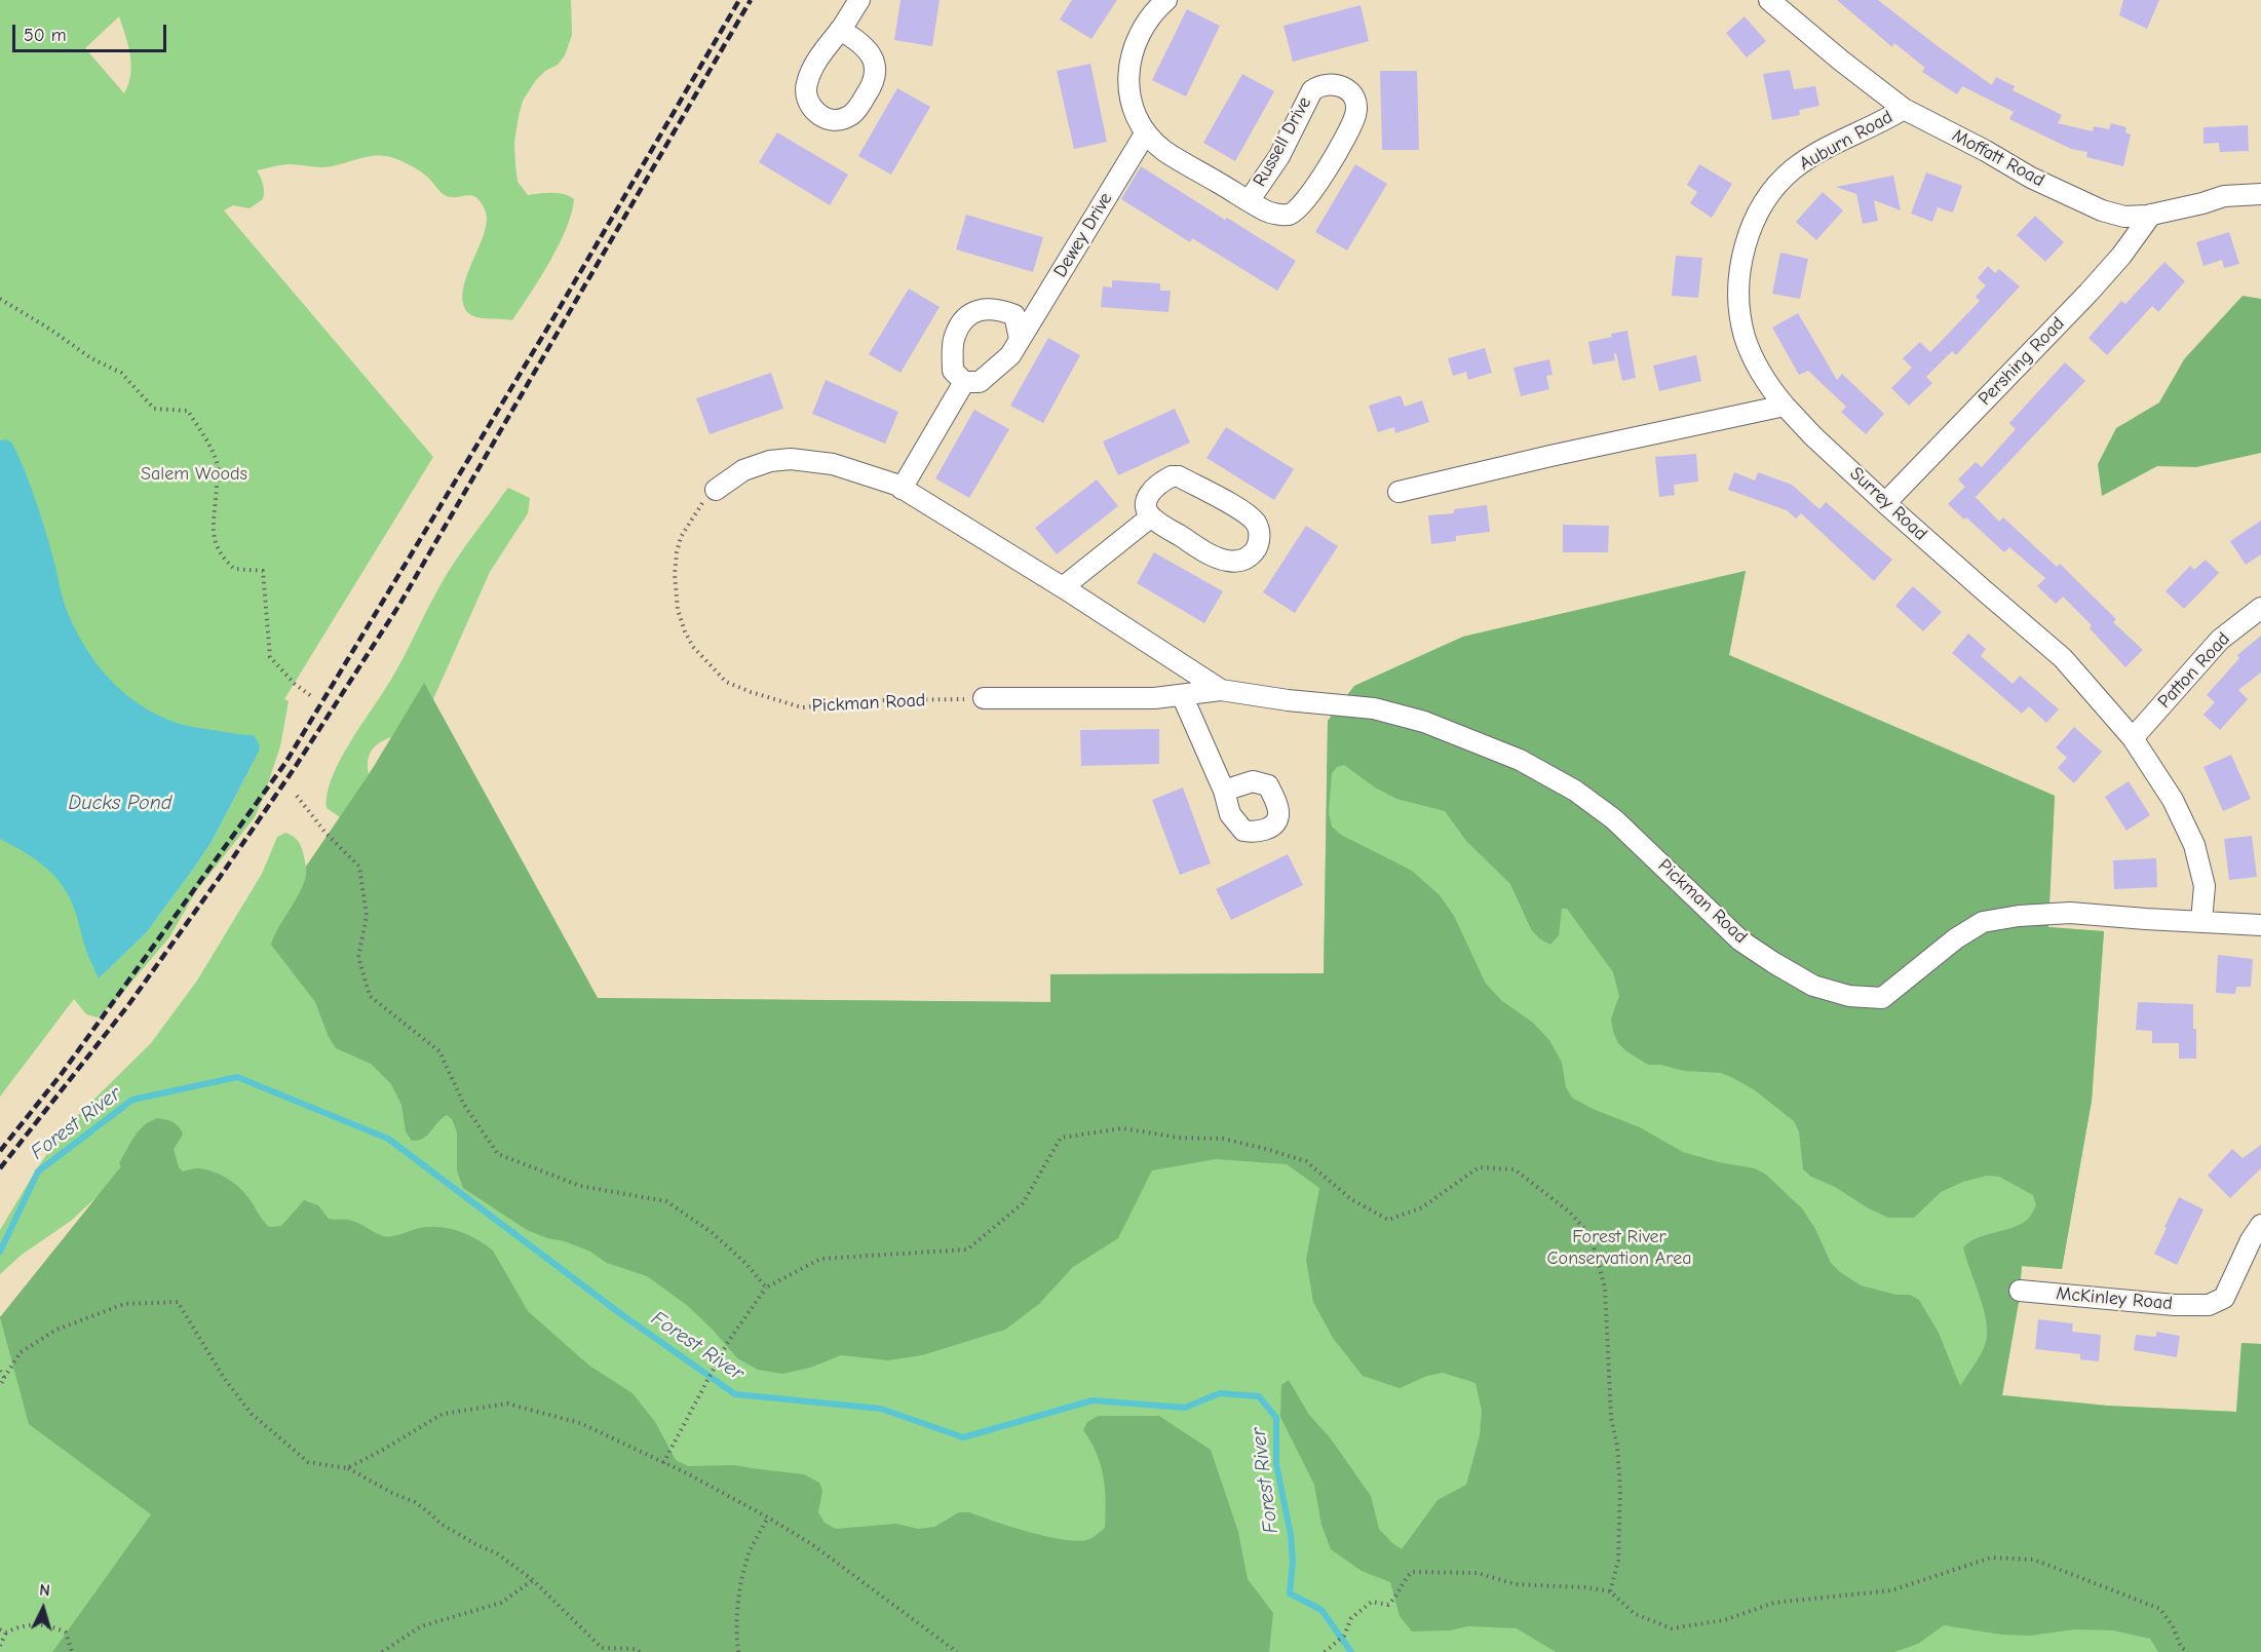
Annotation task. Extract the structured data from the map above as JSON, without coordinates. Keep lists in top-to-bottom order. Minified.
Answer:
{"streets":{"street":["Auburn Road","Russell Drive","Moffatt Road","Dewey Drive","Pershing Road","Surrey Road","Patton Road","Pickman Road","McKinley Road"]},"crossings":[["Auburn Road","Moffatt Road"],["Auburn Road","Surrey Road"],["Russell Drive","Dewey Drive"],["Moffatt Road","Pershing Road"],["Pershing Road","Surrey Road"],["Surrey Road","Patton Road"],["Surrey Road","Pickman Road"]],"water":["Ducks Pond","Forest River"],"parks":["Salem Woods","Forest River Conservation Area"],"scale_bar":"50 m","north":"top"}
